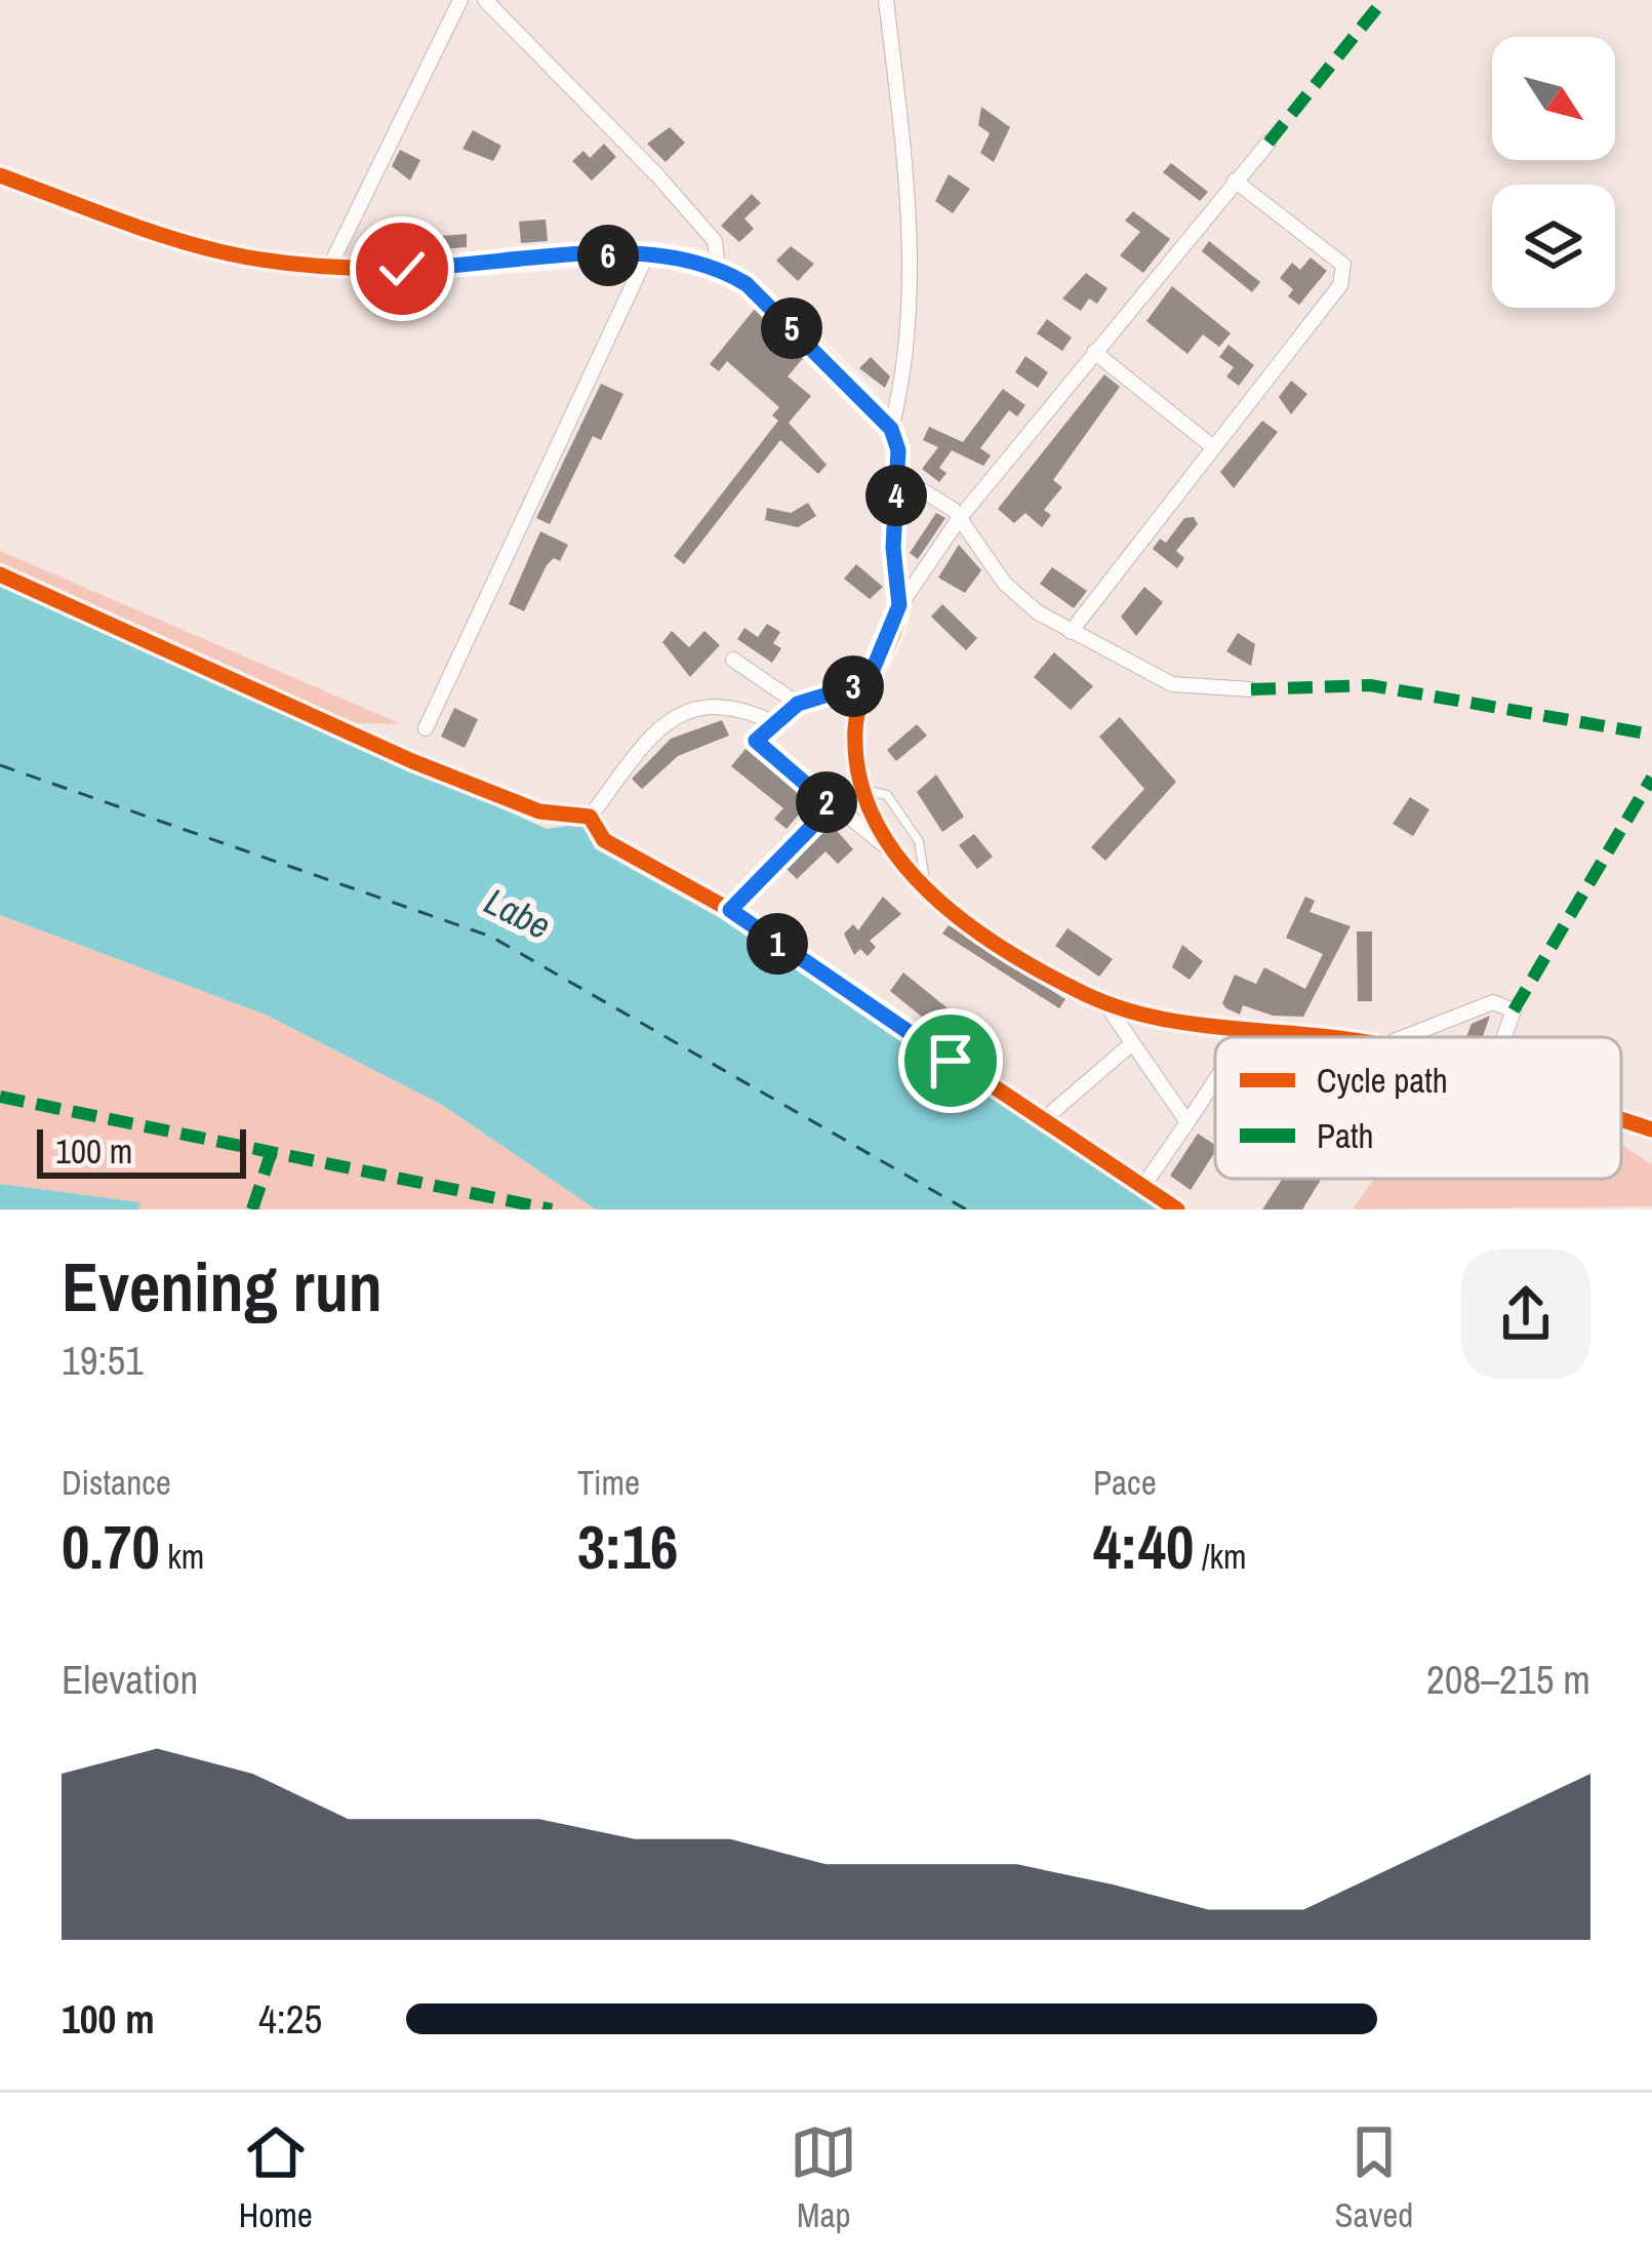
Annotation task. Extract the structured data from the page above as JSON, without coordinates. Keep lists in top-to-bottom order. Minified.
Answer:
{"water":["Labe"],"legend":["Cycle path","Path"],"scale_bar":"100 m","north":"bottom right","page":{"pins":["6","5","4","3","2","1"],"scale":"100 m","heading":["Evening run","19:51"],"stats":[["Distance","0.70 km"],["Time","3:16"],["Pace","4:40 /km"]],"chart":["Elevation","208–215 m"],"list":[{"name":"100 m","note":"4:25"}],"tabs":["Home","Map","Saved"]}}
